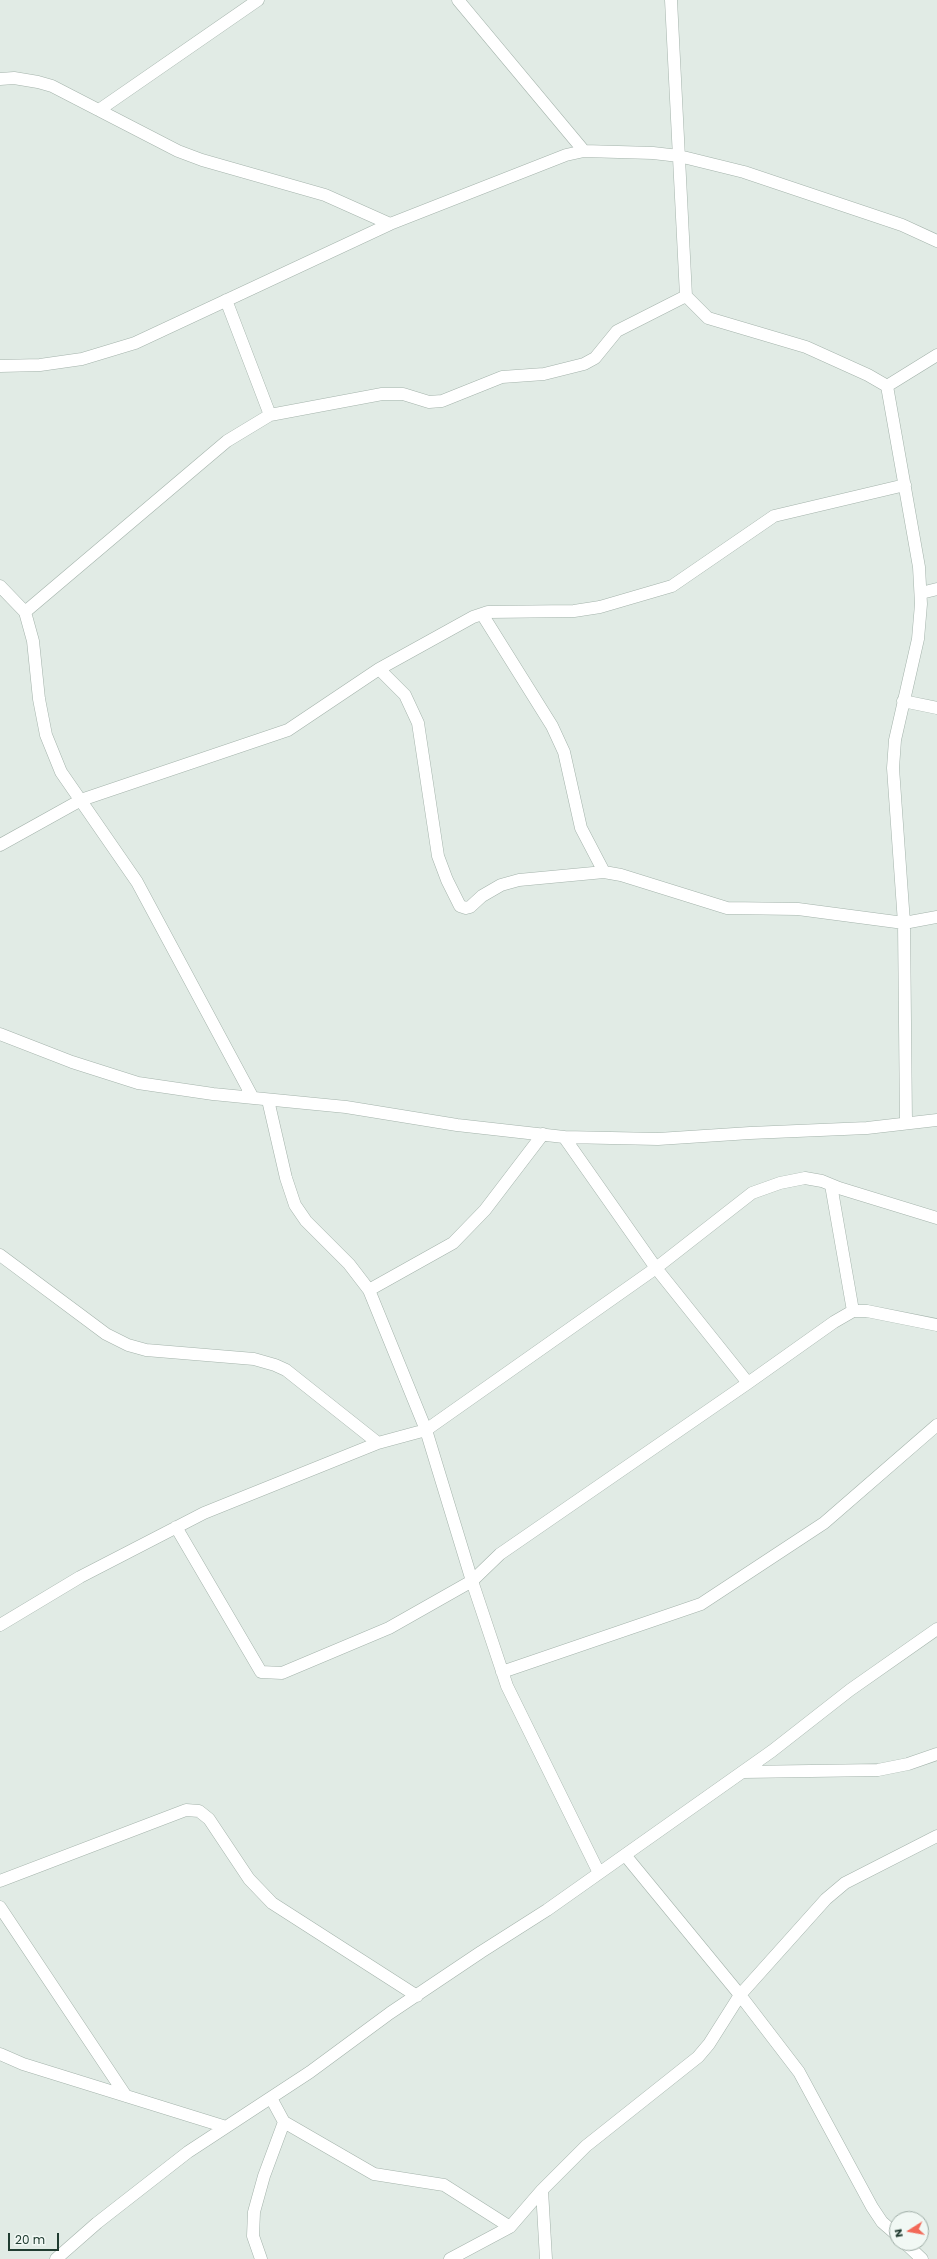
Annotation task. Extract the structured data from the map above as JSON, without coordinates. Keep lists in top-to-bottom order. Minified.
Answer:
{"scale_bar":"20 m","north":"left"}
